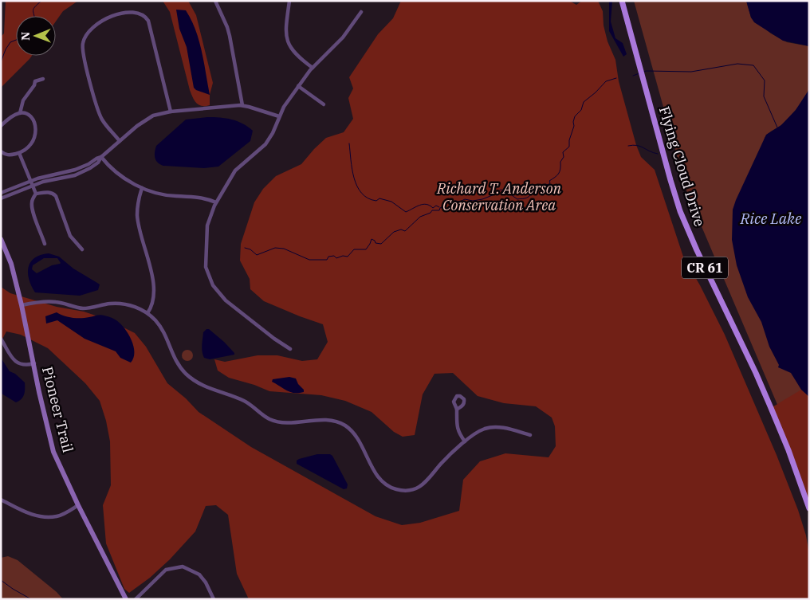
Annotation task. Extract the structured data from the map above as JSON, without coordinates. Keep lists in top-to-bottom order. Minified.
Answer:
{"streets":{"main road":["Flying Cloud Drive","CR 61","Pioneer Trail"]},"water":["Rice Lake"],"parks":["Richard T. Anderson Conservation Area"],"north":"left"}
